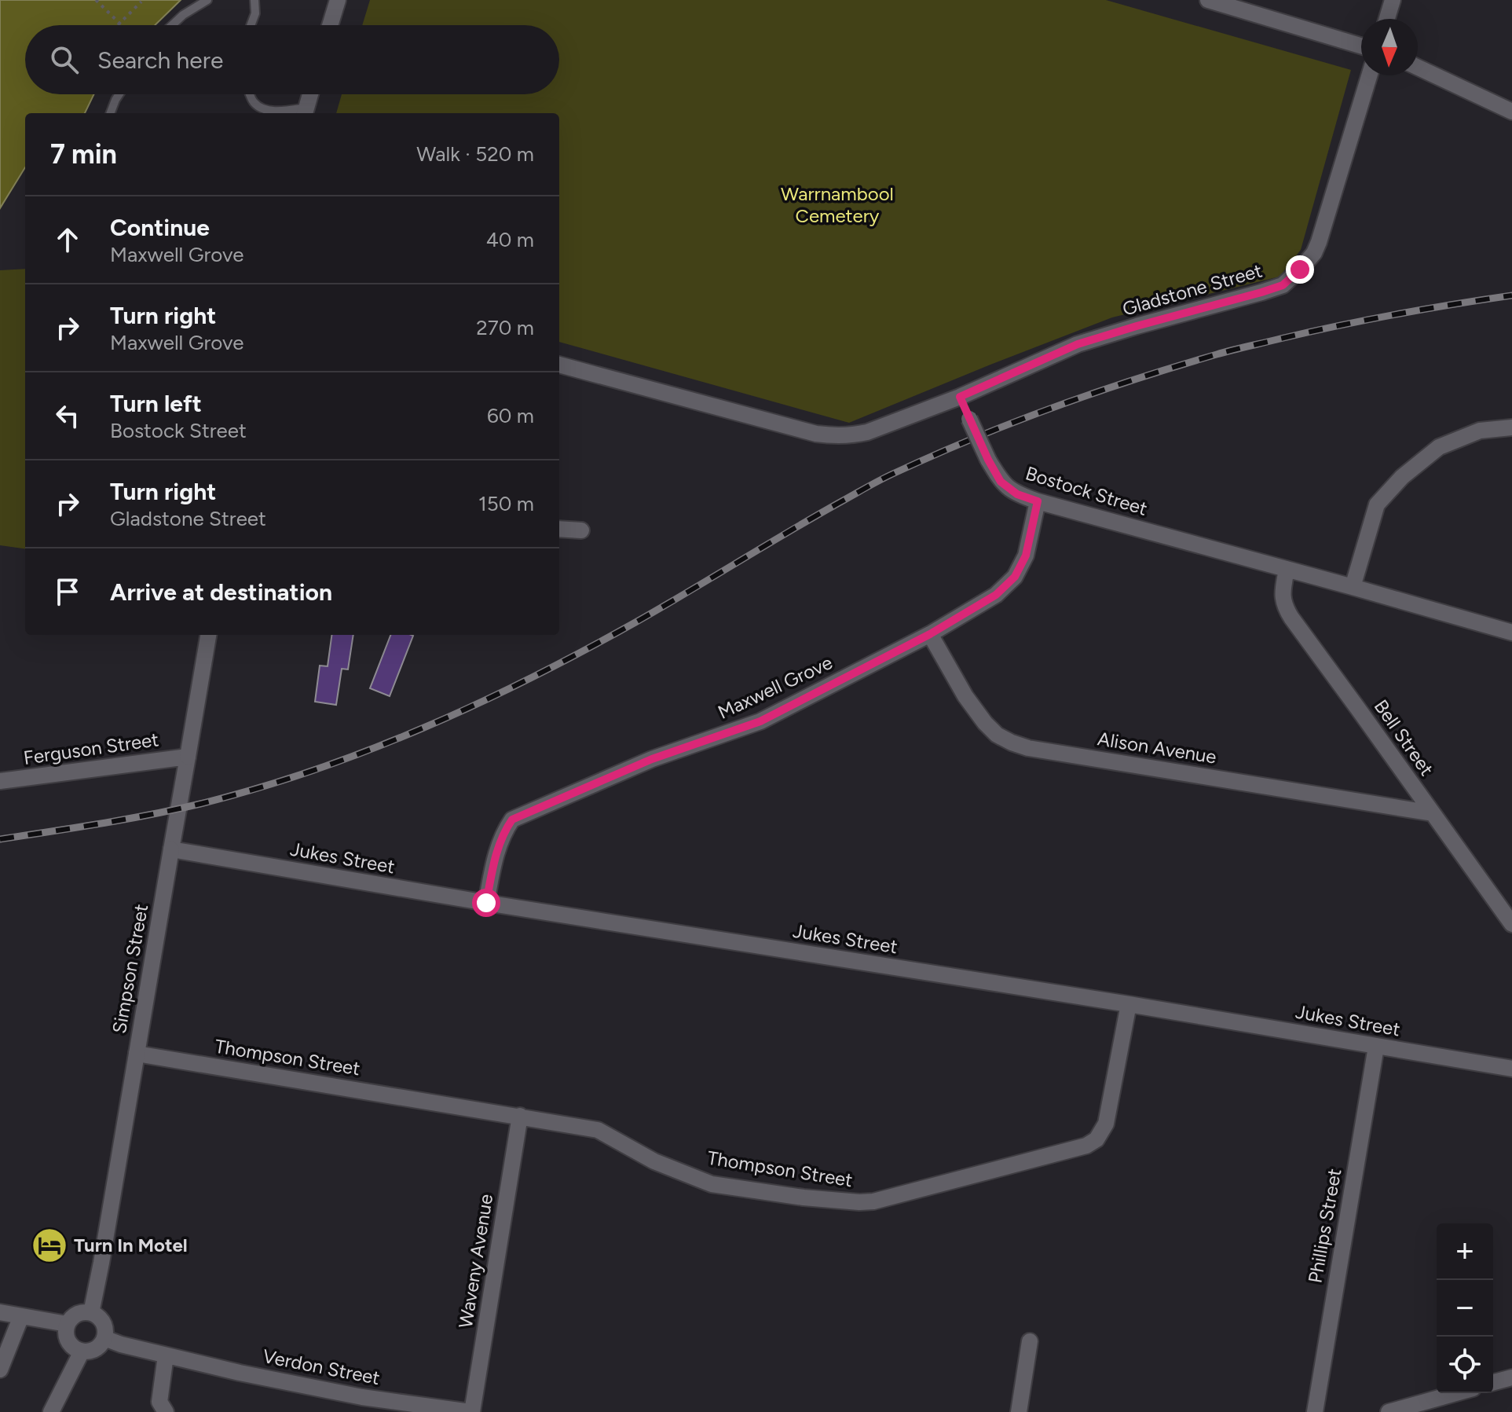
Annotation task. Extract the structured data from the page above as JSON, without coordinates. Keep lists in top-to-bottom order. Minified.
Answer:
{"streets":{"street":["Gladstone Street","Bostock Street","Maxwell Grove","Bell Street","Alison Avenue","Ferguson Street","Jukes Street","Simpson Street","Thompson Street","Phillips Street","Waveny Avenue","Verdon Street"]},"crossings":[["Gladstone Street","Bostock Street"],["Bostock Street","Maxwell Grove"],["Bostock Street","Bell Street"],["Maxwell Grove","Alison Avenue"],["Maxwell Grove","Jukes Street"],["Bell Street","Alison Avenue"],["Ferguson Street","Simpson Street"],["Jukes Street","Simpson Street"],["Jukes Street","Thompson Street"],["Jukes Street","Phillips Street"],["Simpson Street","Thompson Street"],["Simpson Street","Verdon Street"],["Thompson Street","Waveny Avenue"],["Waveny Avenue","Verdon Street"]],"parks":["Warrnambool Cemetery"],"places":{"hotel":["Turn In Motel"]},"north":"bottom","page":{"search":"Search here","heading":["7 min","Walk · 520 m"],"list":[["Continue","Maxwell Grove","40 m"],["Turn right","Maxwell Grove","270 m"],["Turn left","Bostock Street","60 m"],["Turn right","Gladstone Street","150 m"],"Arrive at destination"],"map_buttons":["+","−"]}}
